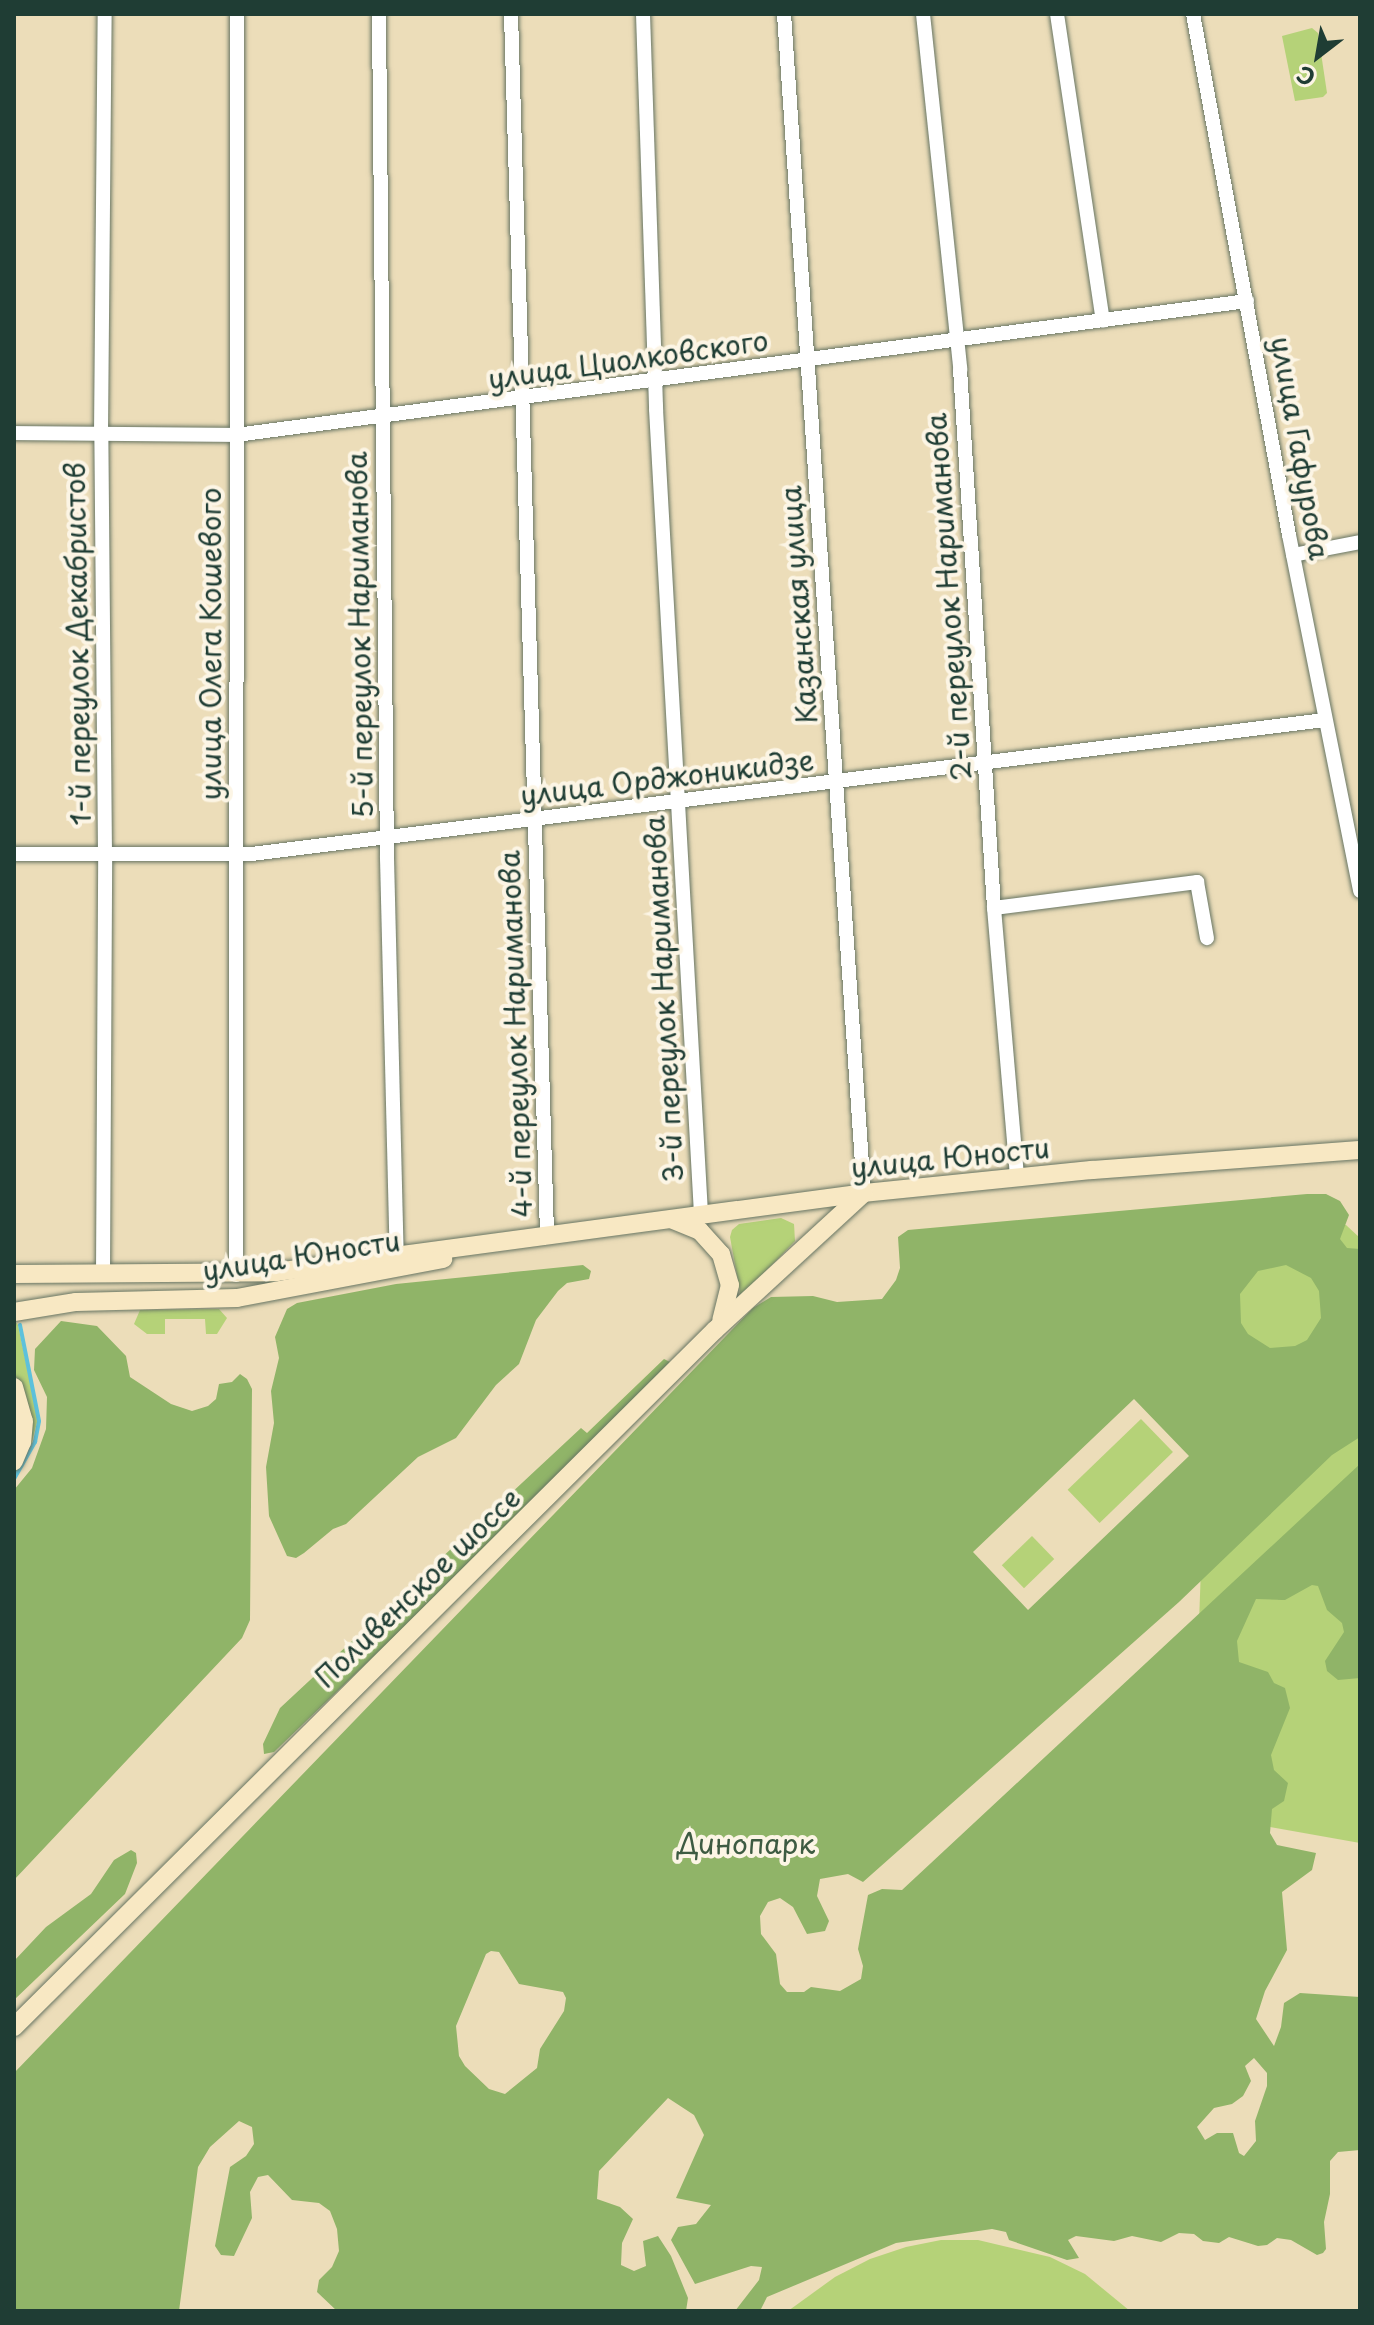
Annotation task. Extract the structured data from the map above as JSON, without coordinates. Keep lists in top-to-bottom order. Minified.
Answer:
{"streets":{"main road":["улица Юности","Поливенское шоссе"],"street":["улица Циолковского","улица Гафурова","2-й переулок Нариманова","Казанская улица","5-й переулок Нариманова","1-й переулок Декабристов","улица Олега Кошевого","улица Орджоникидзе","3-й переулок Нариманова","4-й переулок Нариманова"]},"crossings":[["улица Циолковского","улица Гафурова"],["улица Циолковского","2-й переулок Нариманова"],["улица Циолковского","Казанская улица"],["улица Циолковского","5-й переулок Нариманова"],["улица Циолковского","1-й переулок Декабристов"],["улица Циолковского","улица Олега Кошевого"],["улица Циолковского","3-й переулок Нариманова"],["улица Циолковского","4-й переулок Нариманова"],["улица Гафурова","улица Орджоникидзе"],["2-й переулок Нариманова","улица Орджоникидзе"],["2-й переулок Нариманова","улица Юности"],["Казанская улица","улица Орджоникидзе"],["Казанская улица","улица Юности"],["Казанская улица","Поливенское шоссе"],["5-й переулок Нариманова","улица Орджоникидзе"],["5-й переулок Нариманова","улица Юности"],["1-й переулок Декабристов","улица Орджоникидзе"],["1-й переулок Декабристов","улица Юности"],["улица Олега Кошевого","улица Орджоникидзе"],["улица Олега Кошевого","улица Юности"],["улица Орджоникидзе","3-й переулок Нариманова"],["улица Орджоникидзе","4-й переулок Нариманова"],["3-й переулок Нариманова","улица Юности"],["4-й переулок Нариманова","улица Юности"],["улица Юности","Поливенское шоссе"]],"parks":["Динопарк"],"north":"bottom left"}
